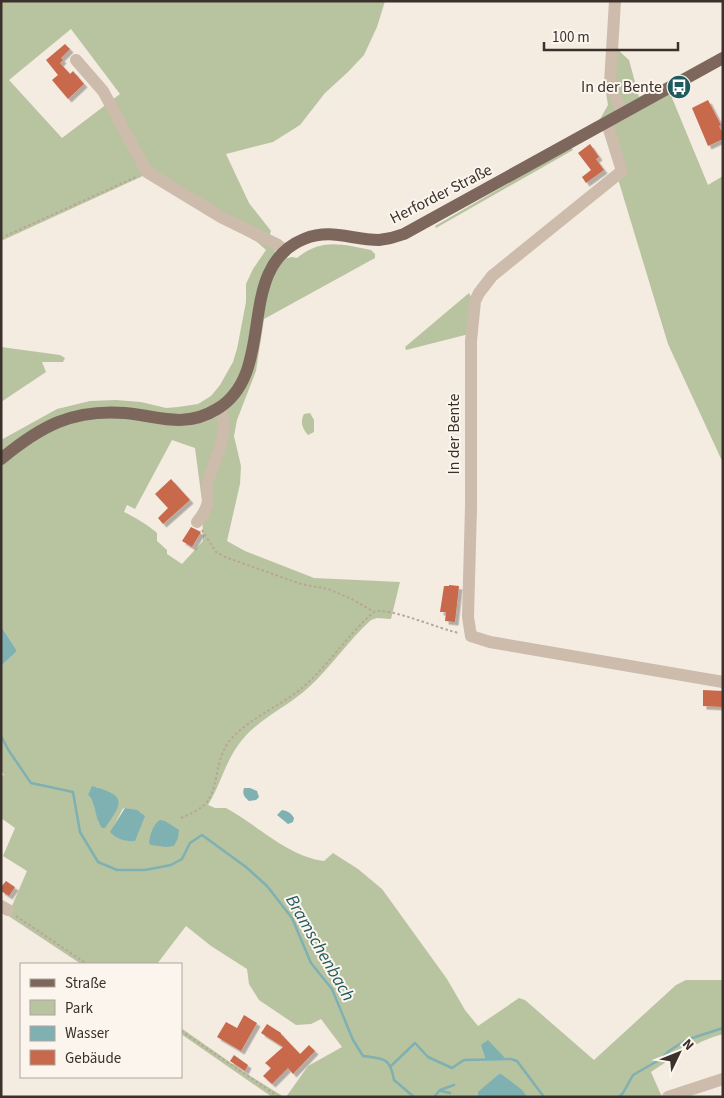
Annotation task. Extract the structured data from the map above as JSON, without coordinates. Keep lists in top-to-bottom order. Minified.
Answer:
{"streets":{"main road":["Herforder Straße"],"street":["In der Bente"]},"crossings":[["Herforder Straße","In der Bente"]],"water":["Bramschenbach"],"places":{"bus stop":["In der Bente"]},"legend":["Straße","Park","Wasser","Gebäude"],"scale_bar":"100 m","north":"top right"}
